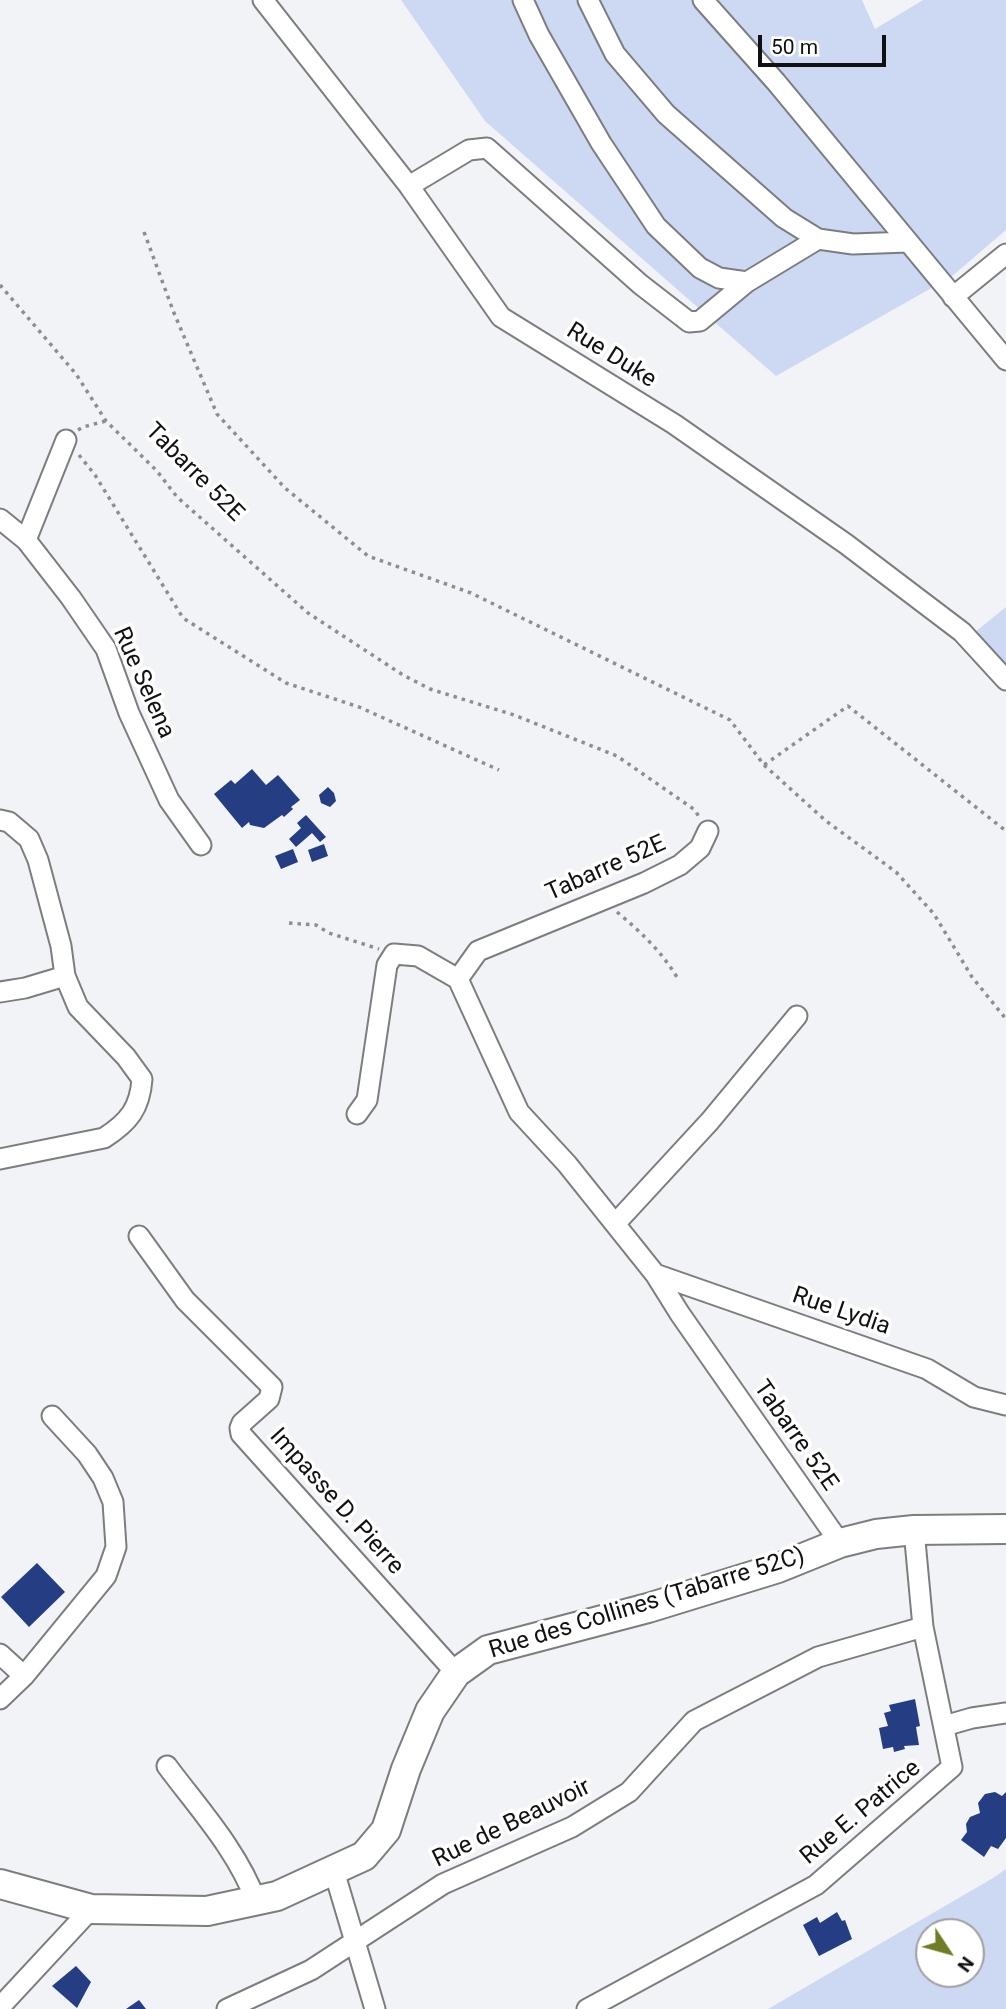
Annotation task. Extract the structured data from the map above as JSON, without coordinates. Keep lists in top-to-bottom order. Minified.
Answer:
{"streets":{"street":["Rue Duke","Tabarre 52E","Rue Selena","Rue Lydia","Impasse D. Pierre","Rue des Collines (Tabarre 52C)","Rue E. Patrice","Rue de Beauvoir"]},"crossings":[["Tabarre 52E","Rue Lydia"],["Tabarre 52E","Rue des Collines (Tabarre 52C)"],["Impasse D. Pierre","Rue des Collines (Tabarre 52C)"],["Rue des Collines (Tabarre 52C)","Rue E. Patrice"],["Rue E. Patrice","Rue de Beauvoir"]],"scale_bar":"50 m","north":"bottom right"}
